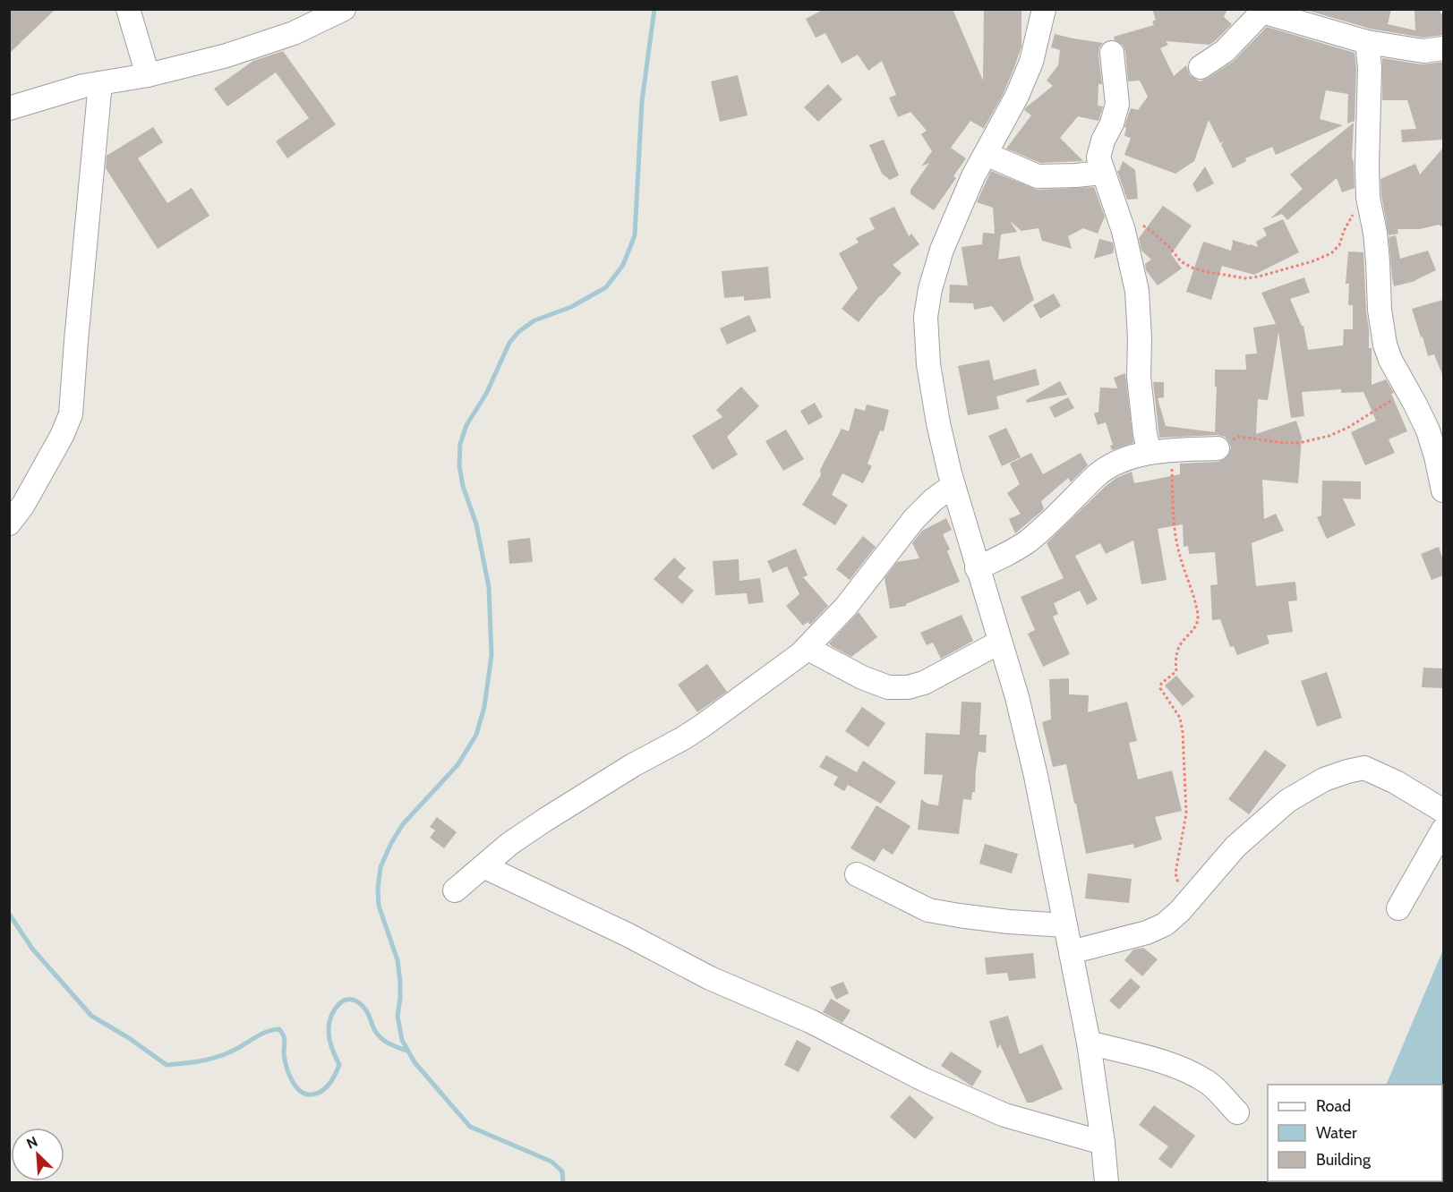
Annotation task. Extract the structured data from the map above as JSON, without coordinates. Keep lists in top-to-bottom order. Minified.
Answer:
{"legend":["Road","Water","Building"],"north":"top left"}
